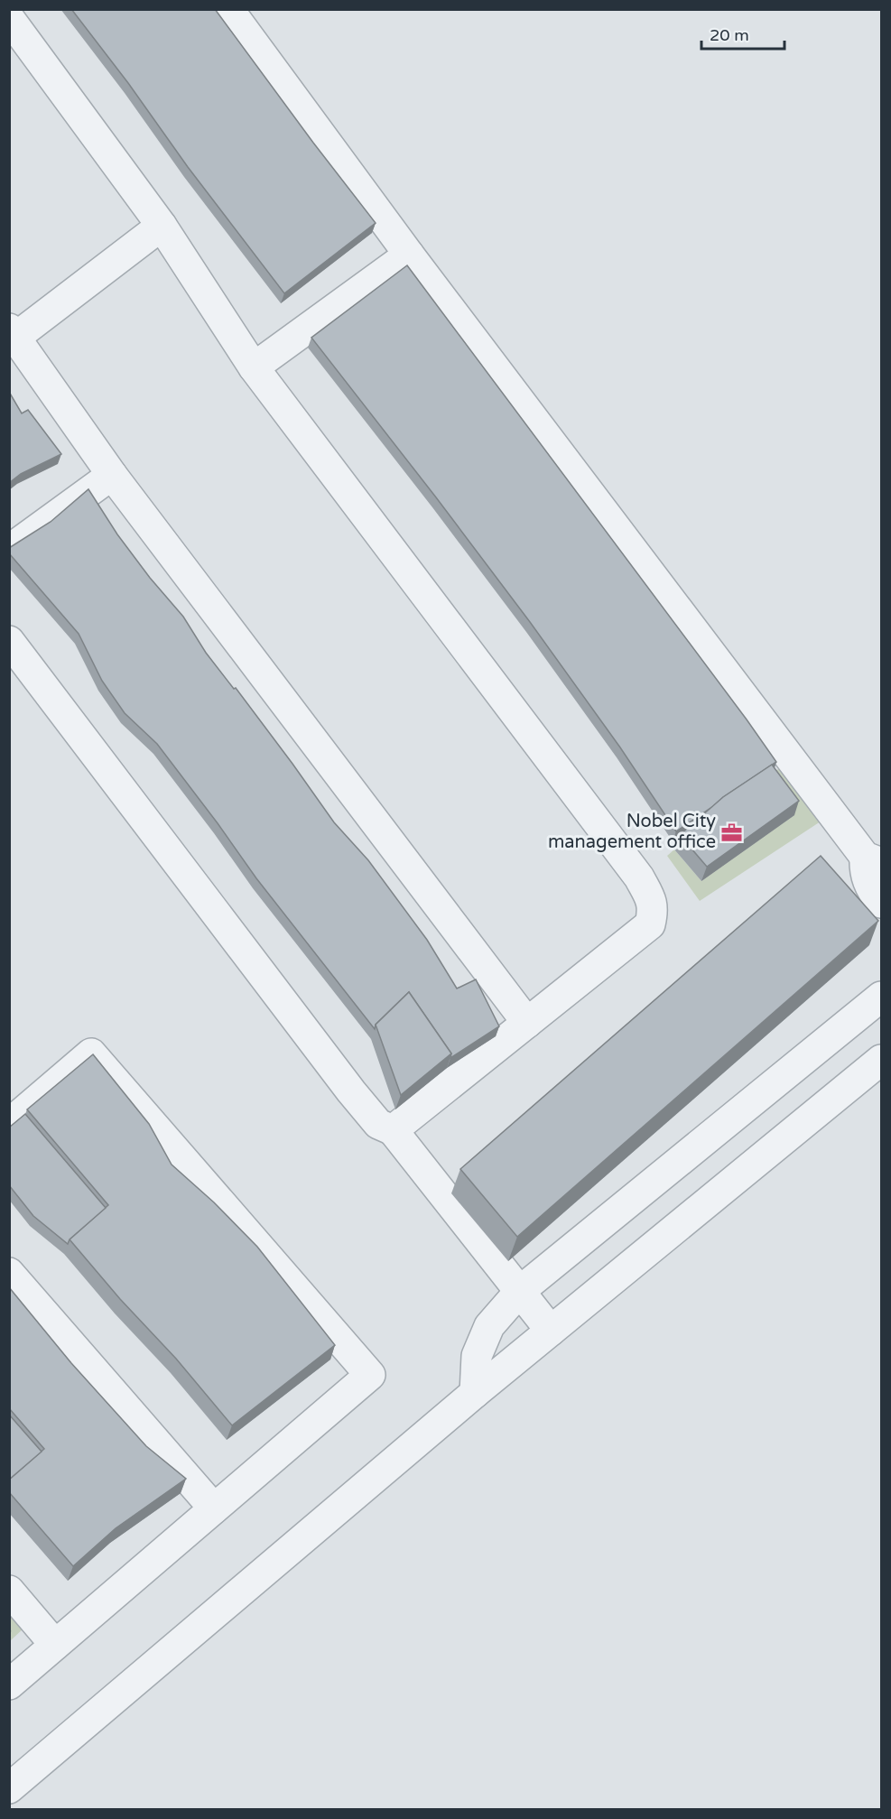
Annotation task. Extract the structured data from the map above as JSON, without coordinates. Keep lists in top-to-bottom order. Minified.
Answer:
{"places":{"office":["Nobel City management office"]},"scale_bar":"20 m"}
